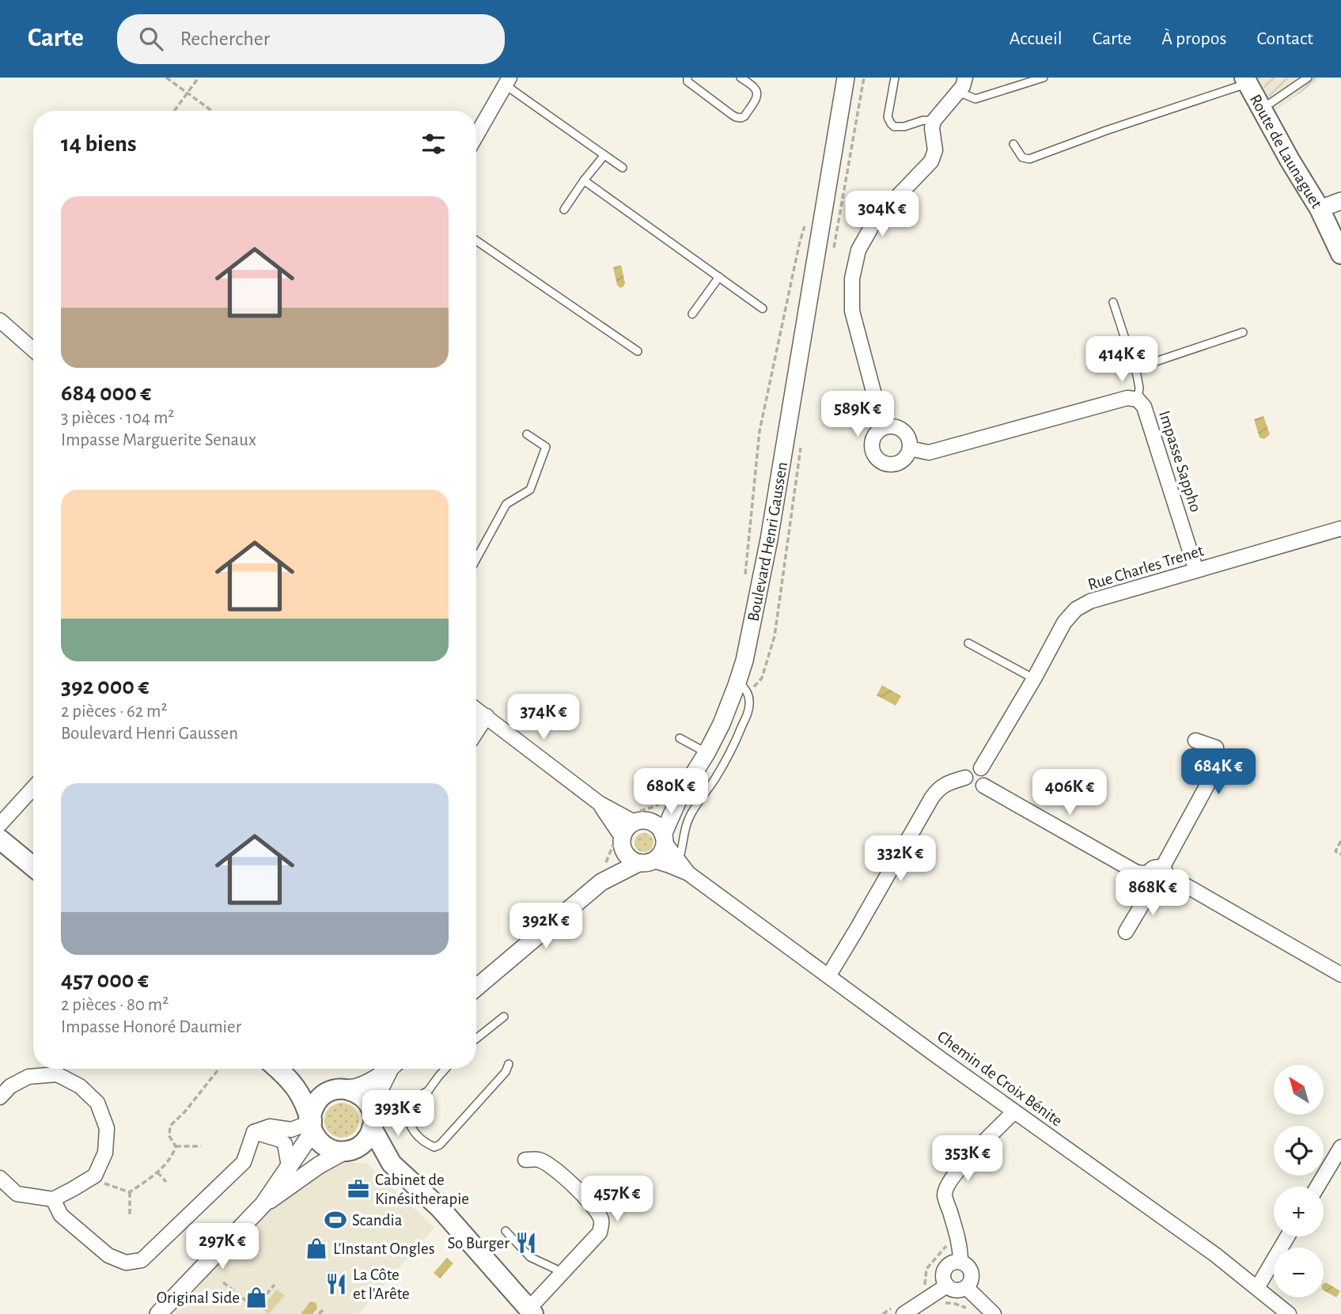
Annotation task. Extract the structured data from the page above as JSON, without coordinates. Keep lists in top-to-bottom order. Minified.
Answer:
{"streets":{"main road":["Route de Launaguet"],"street":["Impasse Sappho","Boulevard Henri Gaussen","Rue Charles Trenet","Chemin de Croix Bénite"]},"crossings":[["Impasse Sappho","Rue Charles Trenet"],["Boulevard Henri Gaussen","Chemin de Croix Bénite"]],"places":{"office":["Cabinet de Kinésitherapie"],"sports":["Scandia"],"restaurant":["So Burger","La Côte et l'Arête"],"shop":["L'Instant Ongles","Original Side"]},"north":"top left","page":{"header":"Carte","search":"Rechercher","nav":["Accueil","Carte","À propos","Contact"],"heading":"14 biens","list":[{"name":"684 000 €","note":"3 pièces · 104 m² · Impasse Marguerite Senaux"},{"name":"392 000 €","note":"2 pièces · 62 m² · Boulevard Henri Gaussen"},{"name":"457 000 €","note":"2 pièces · 80 m² · Impasse Honoré Daumier"}],"price":["304K €","414K €","589K €","374K €","684K €","680K €","406K €","332K €","868K €","392K €","393K €","353K €","457K €","297K €"],"map_buttons":["+","−"]}}
